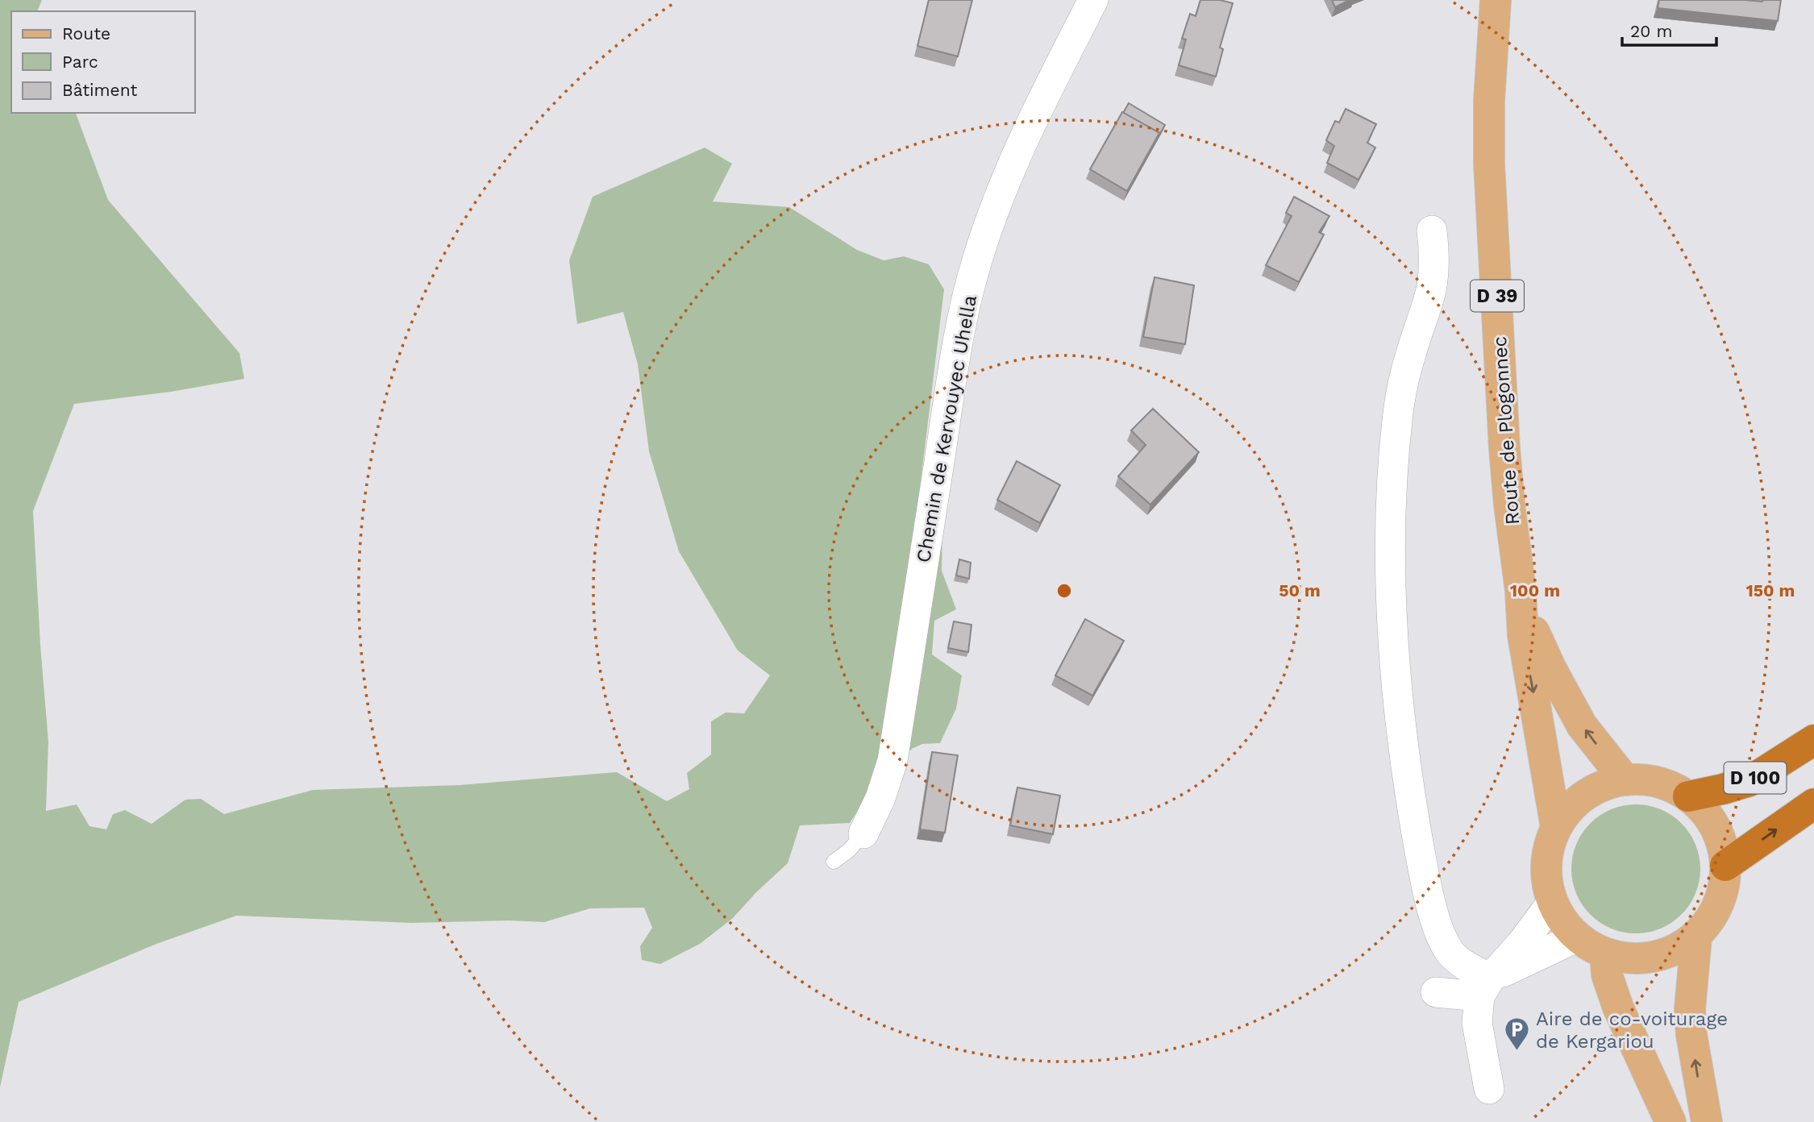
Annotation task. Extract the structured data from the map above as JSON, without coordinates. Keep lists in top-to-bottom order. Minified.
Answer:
{"streets":{"highway":["D 100"],"main road":["D 39","Route de Plogonnec"],"street":["Chemin de Kervouyec Uhella"]},"crossings":[["D 39","Route de Plogonnec"],["D 39","D 100"]],"places":{"parking":["Aire de co-voiturage de Kergariou"]},"legend":["Route","Parc","Bâtiment"],"scale_bar":"20 m","rings":["50 m","100 m","150 m"]}
